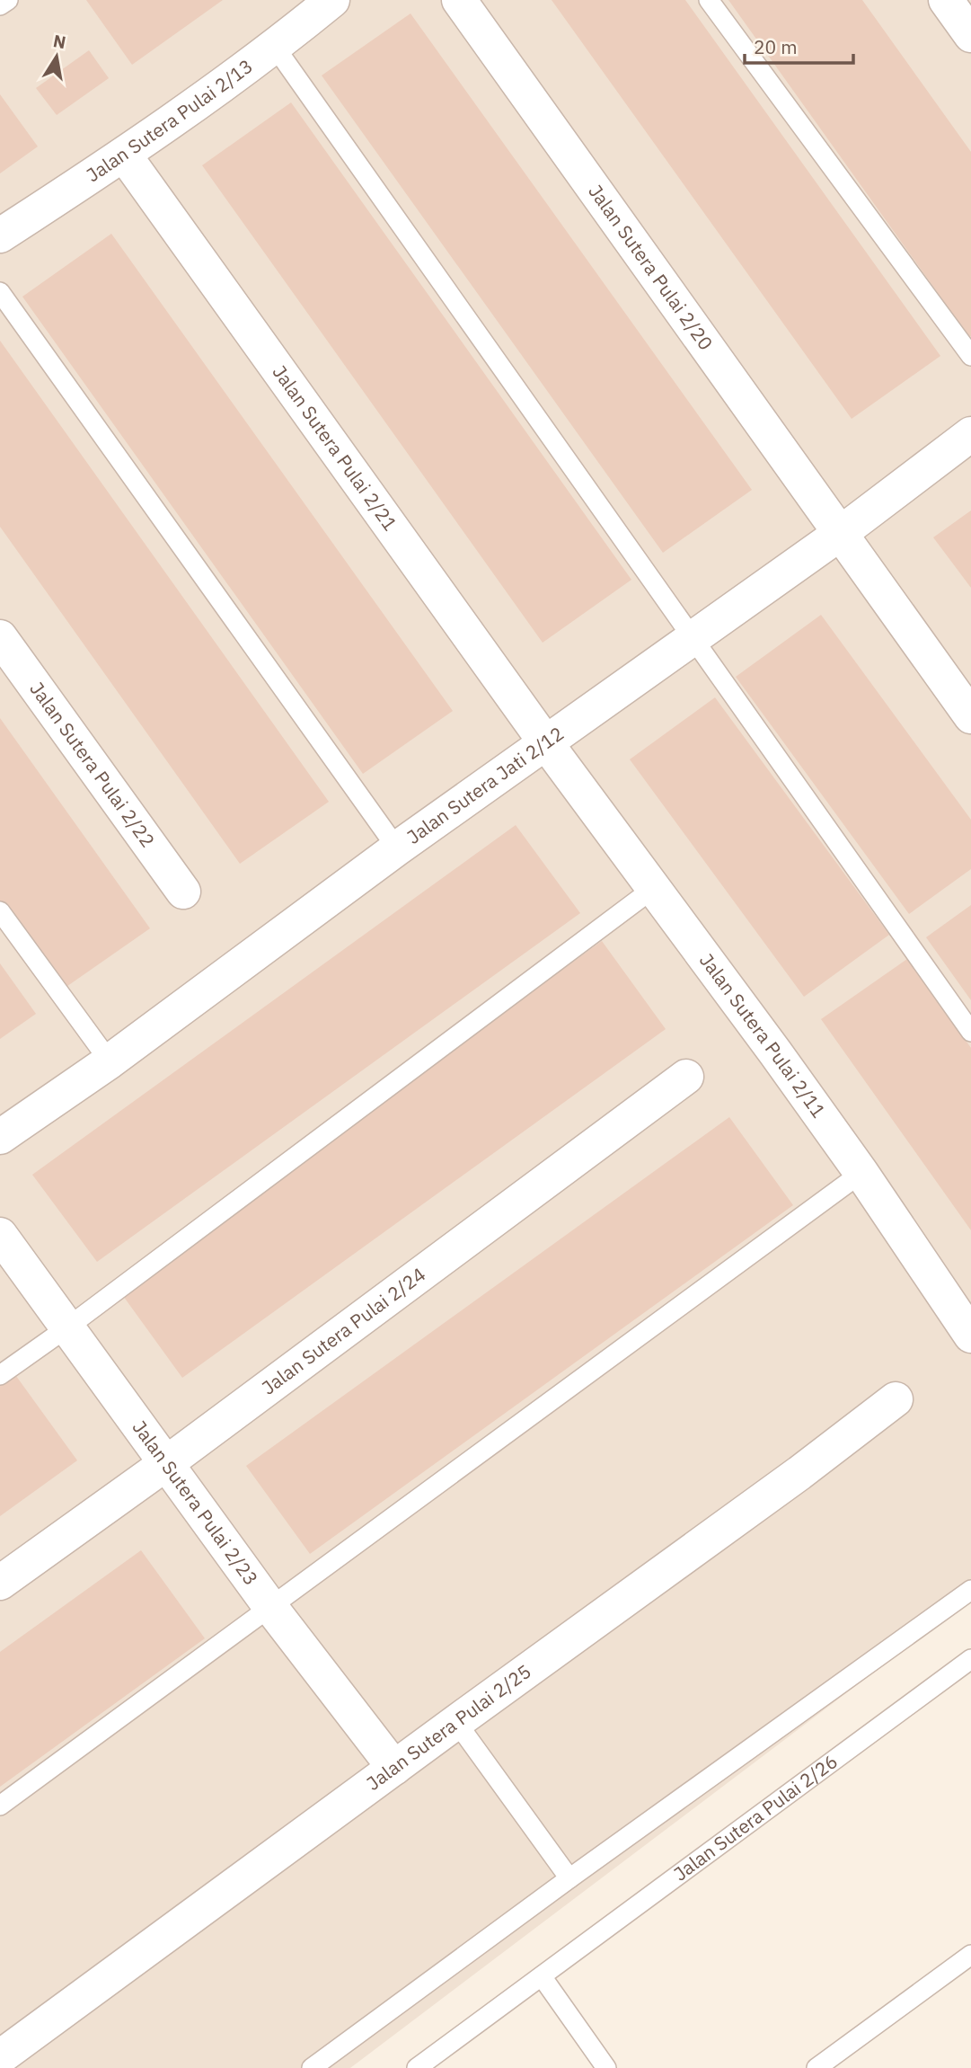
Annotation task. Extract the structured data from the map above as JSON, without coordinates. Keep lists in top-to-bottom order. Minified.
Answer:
{"streets":{"street":["Jalan Sutera Pulai 2/13","Jalan Sutera Pulai 2/20","Jalan Sutera Pulai 2/21","Jalan Sutera Pulai 2/22","Jalan Sutera Jati 2/12","Jalan Sutera Pulai 2/11","Jalan Sutera Pulai 2/24","Jalan Sutera Pulai 2/23","Jalan Sutera Pulai 2/25"],"lane":["Jalan Sutera Pulai 2/26"]},"crossings":[["Jalan Sutera Pulai 2/13","Jalan Sutera Pulai 2/21"],["Jalan Sutera Pulai 2/20","Jalan Sutera Jati 2/12"],["Jalan Sutera Pulai 2/21","Jalan Sutera Jati 2/12"],["Jalan Sutera Pulai 2/21","Jalan Sutera Pulai 2/11"],["Jalan Sutera Jati 2/12","Jalan Sutera Pulai 2/11"],["Jalan Sutera Pulai 2/24","Jalan Sutera Pulai 2/23"],["Jalan Sutera Pulai 2/23","Jalan Sutera Pulai 2/25"]],"scale_bar":"20 m","north":"top"}
